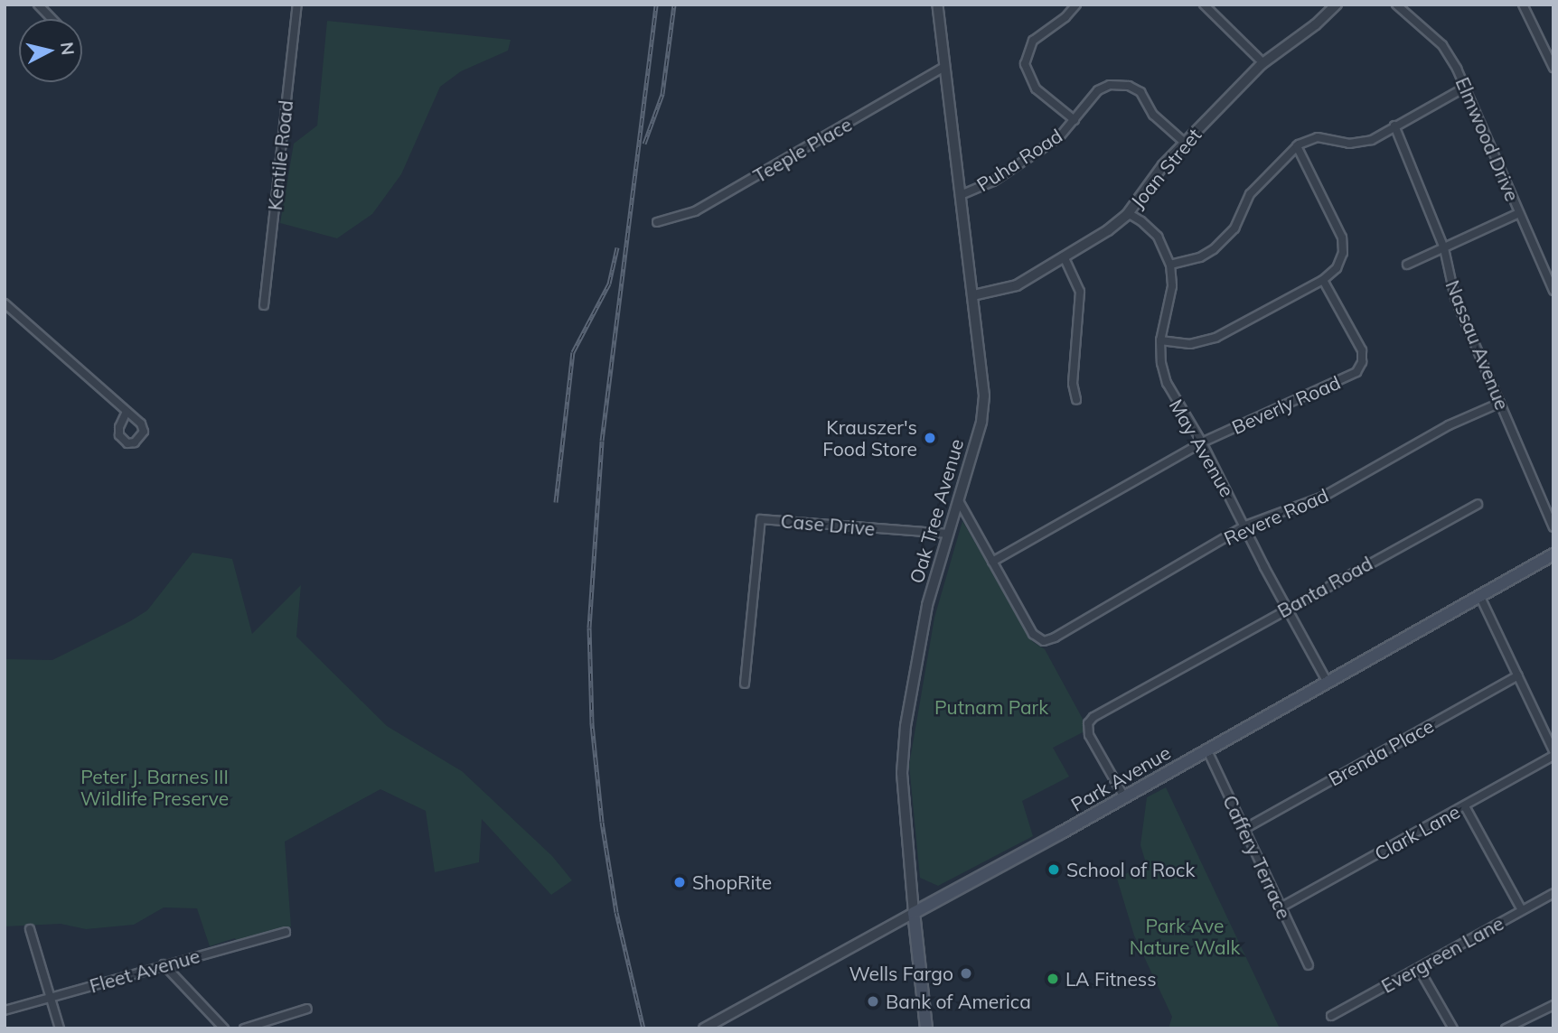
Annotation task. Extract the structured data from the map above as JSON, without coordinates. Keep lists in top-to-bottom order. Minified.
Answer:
{"streets":{"main road":["Oak Tree Avenue","Park Avenue"],"street":["Elmwood Drive","Teeple Place","Kentile Road","Puha Road","Joan Street","Nassau Avenue","Beverly Road","May Avenue","Revere Road","Case Drive","Banta Road","Brenda Place","Clark Lane","Caffery Terrace","Evergreen Lane","Fleet Avenue"]},"crossings":[["Teeple Place","Oak Tree Avenue"],["Puha Road","Joan Street"],["Puha Road","Oak Tree Avenue"],["Joan Street","May Avenue"],["Joan Street","Oak Tree Avenue"],["Nassau Avenue","Revere Road"],["Beverly Road","May Avenue"],["Beverly Road","Revere Road"],["May Avenue","Revere Road"],["May Avenue","Banta Road"],["May Avenue","Park Avenue"],["Oak Tree Avenue","Case Drive"],["Oak Tree Avenue","Park Avenue"],["Banta Road","Park Avenue"],["Brenda Place","Caffery Terrace"],["Park Avenue","Caffery Terrace"],["Clark Lane","Caffery Terrace"]],"parks":["Putnam Park","Peter J. Barnes III Wildlife Preserve","Park Ave Nature Walk"],"places":["Krauszer's Food Store","School of Rock","ShopRite","Wells Fargo","LA Fitness","Bank of America"],"north":"right"}
